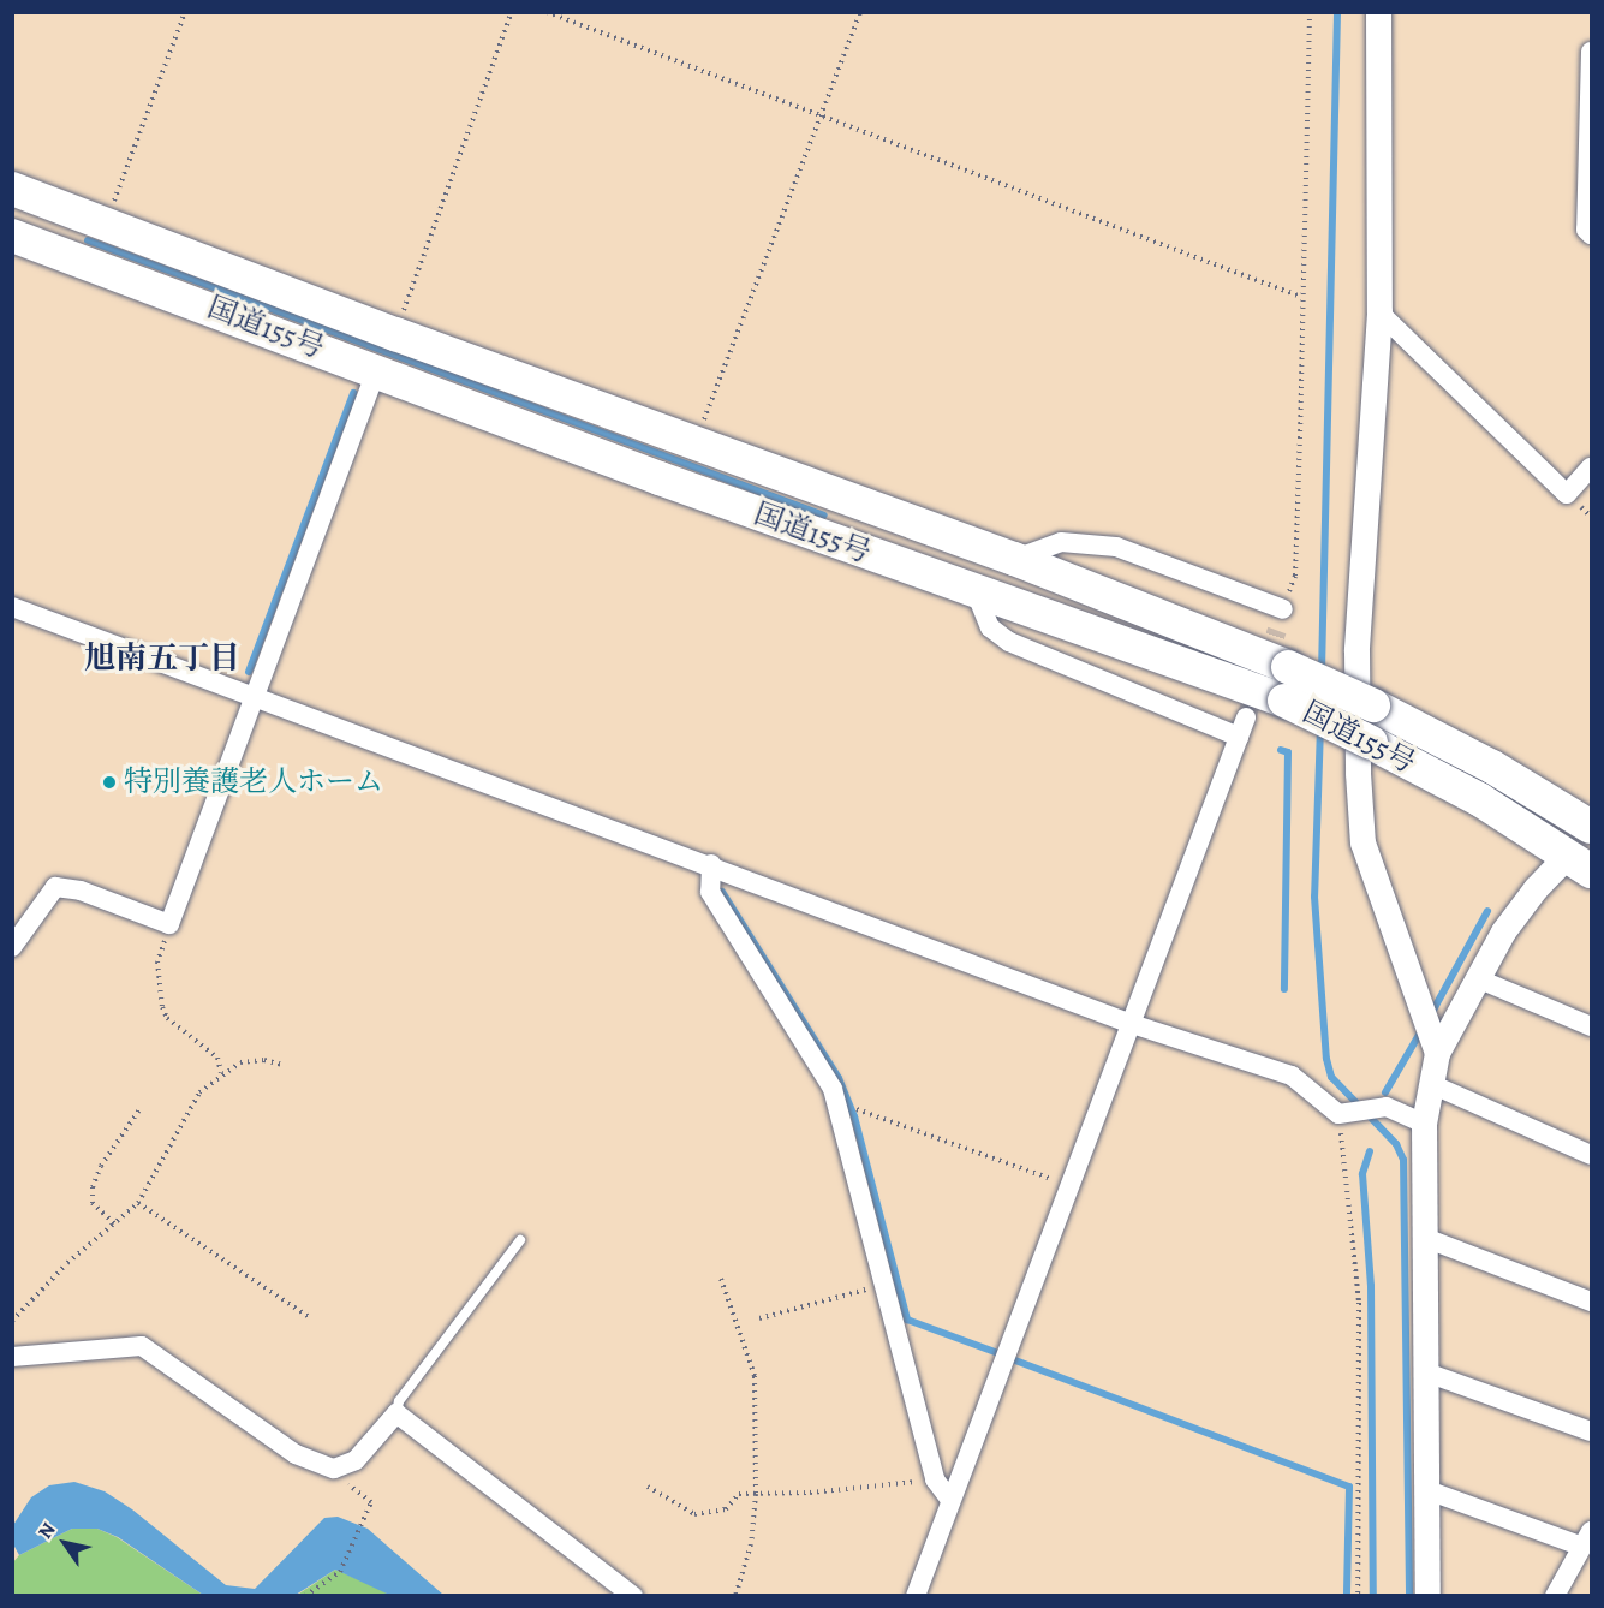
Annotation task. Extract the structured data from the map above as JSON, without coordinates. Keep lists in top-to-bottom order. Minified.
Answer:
{"streets":{"highway":["国道155号"]},"districts":["旭南五丁目"],"places":["特別養護老人ホーム"],"north":"top left"}
